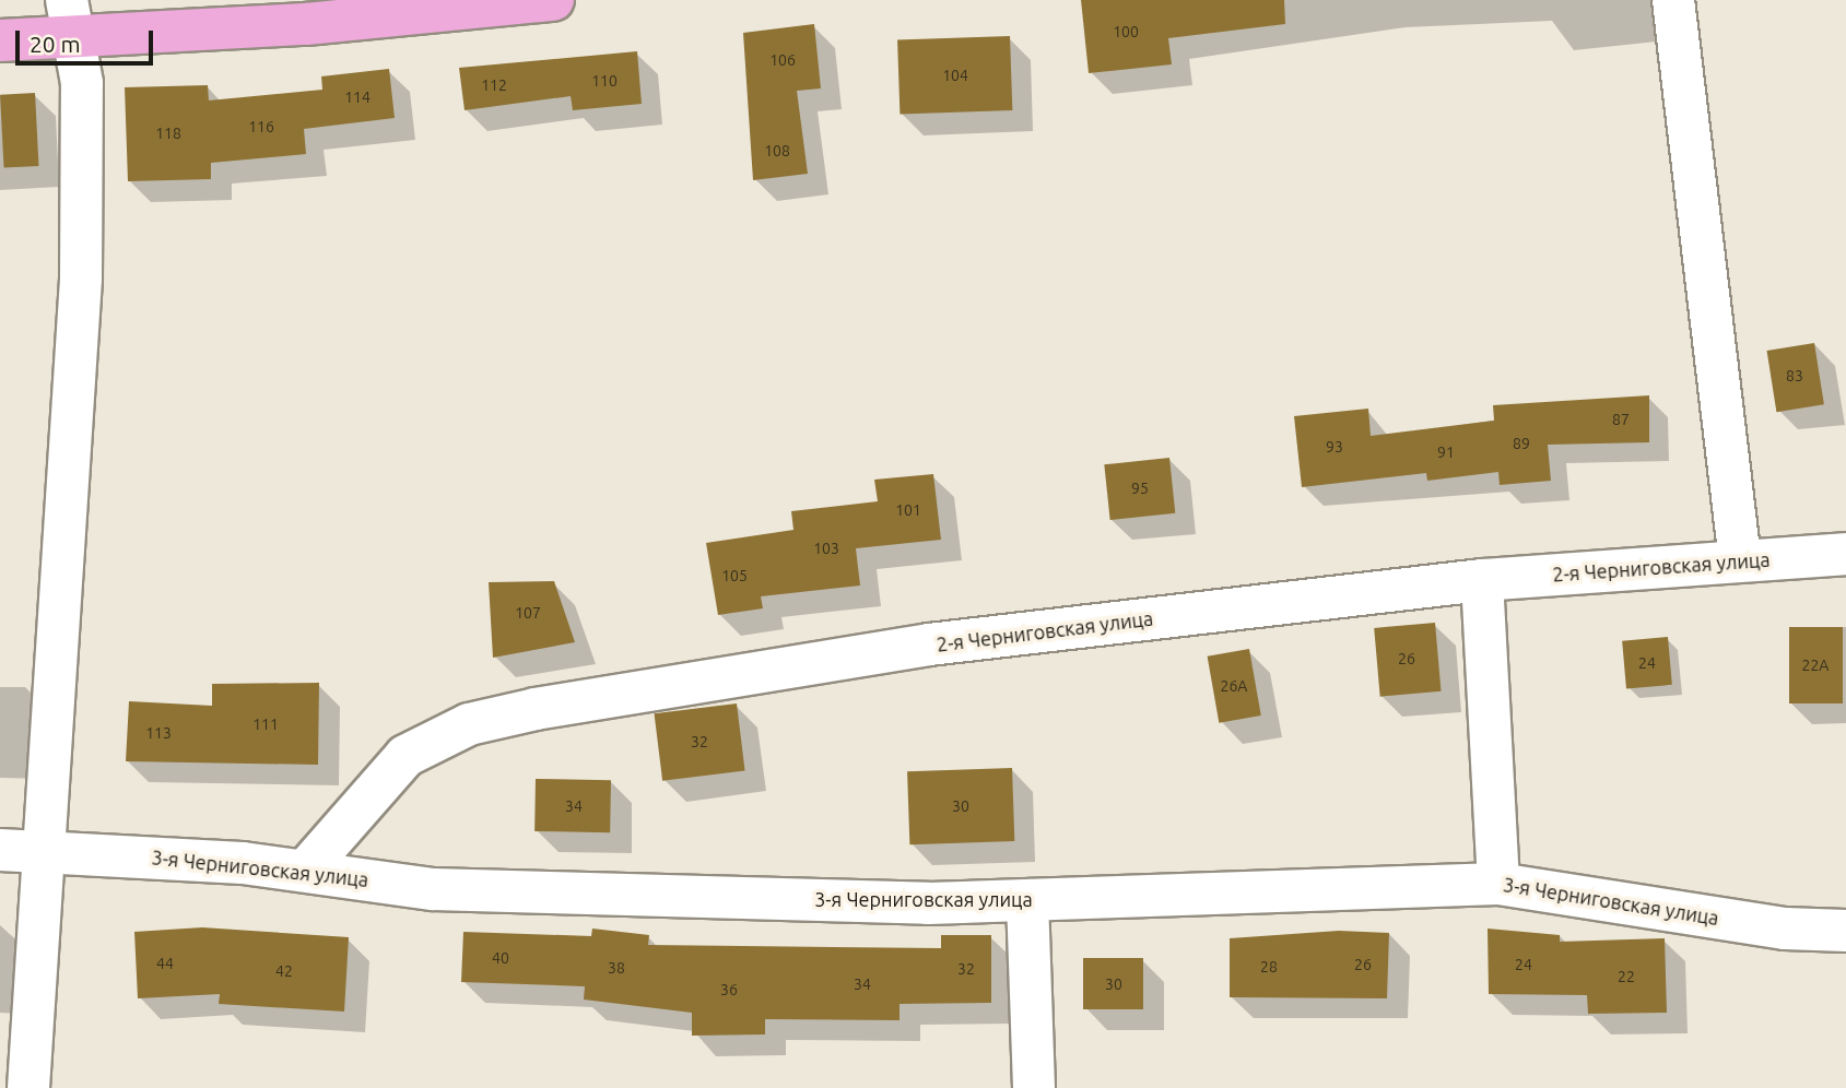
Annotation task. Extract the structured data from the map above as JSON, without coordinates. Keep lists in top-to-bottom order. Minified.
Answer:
{"streets":{"street":["2-я Черниговская улица","3-я Черниговская улица"]},"crossings":[["2-я Черниговская улица","3-я Черниговская улица"]],"house_numbers":["100","106","104","110","112","114","116","118","108","83","87","89","93","91","95","101","103","105","107","26","24","22А","26А","111","113","32","34","30","40","44","26","24","28","38","32","42","22","34","30","36"],"scale_bar":"20 m"}
